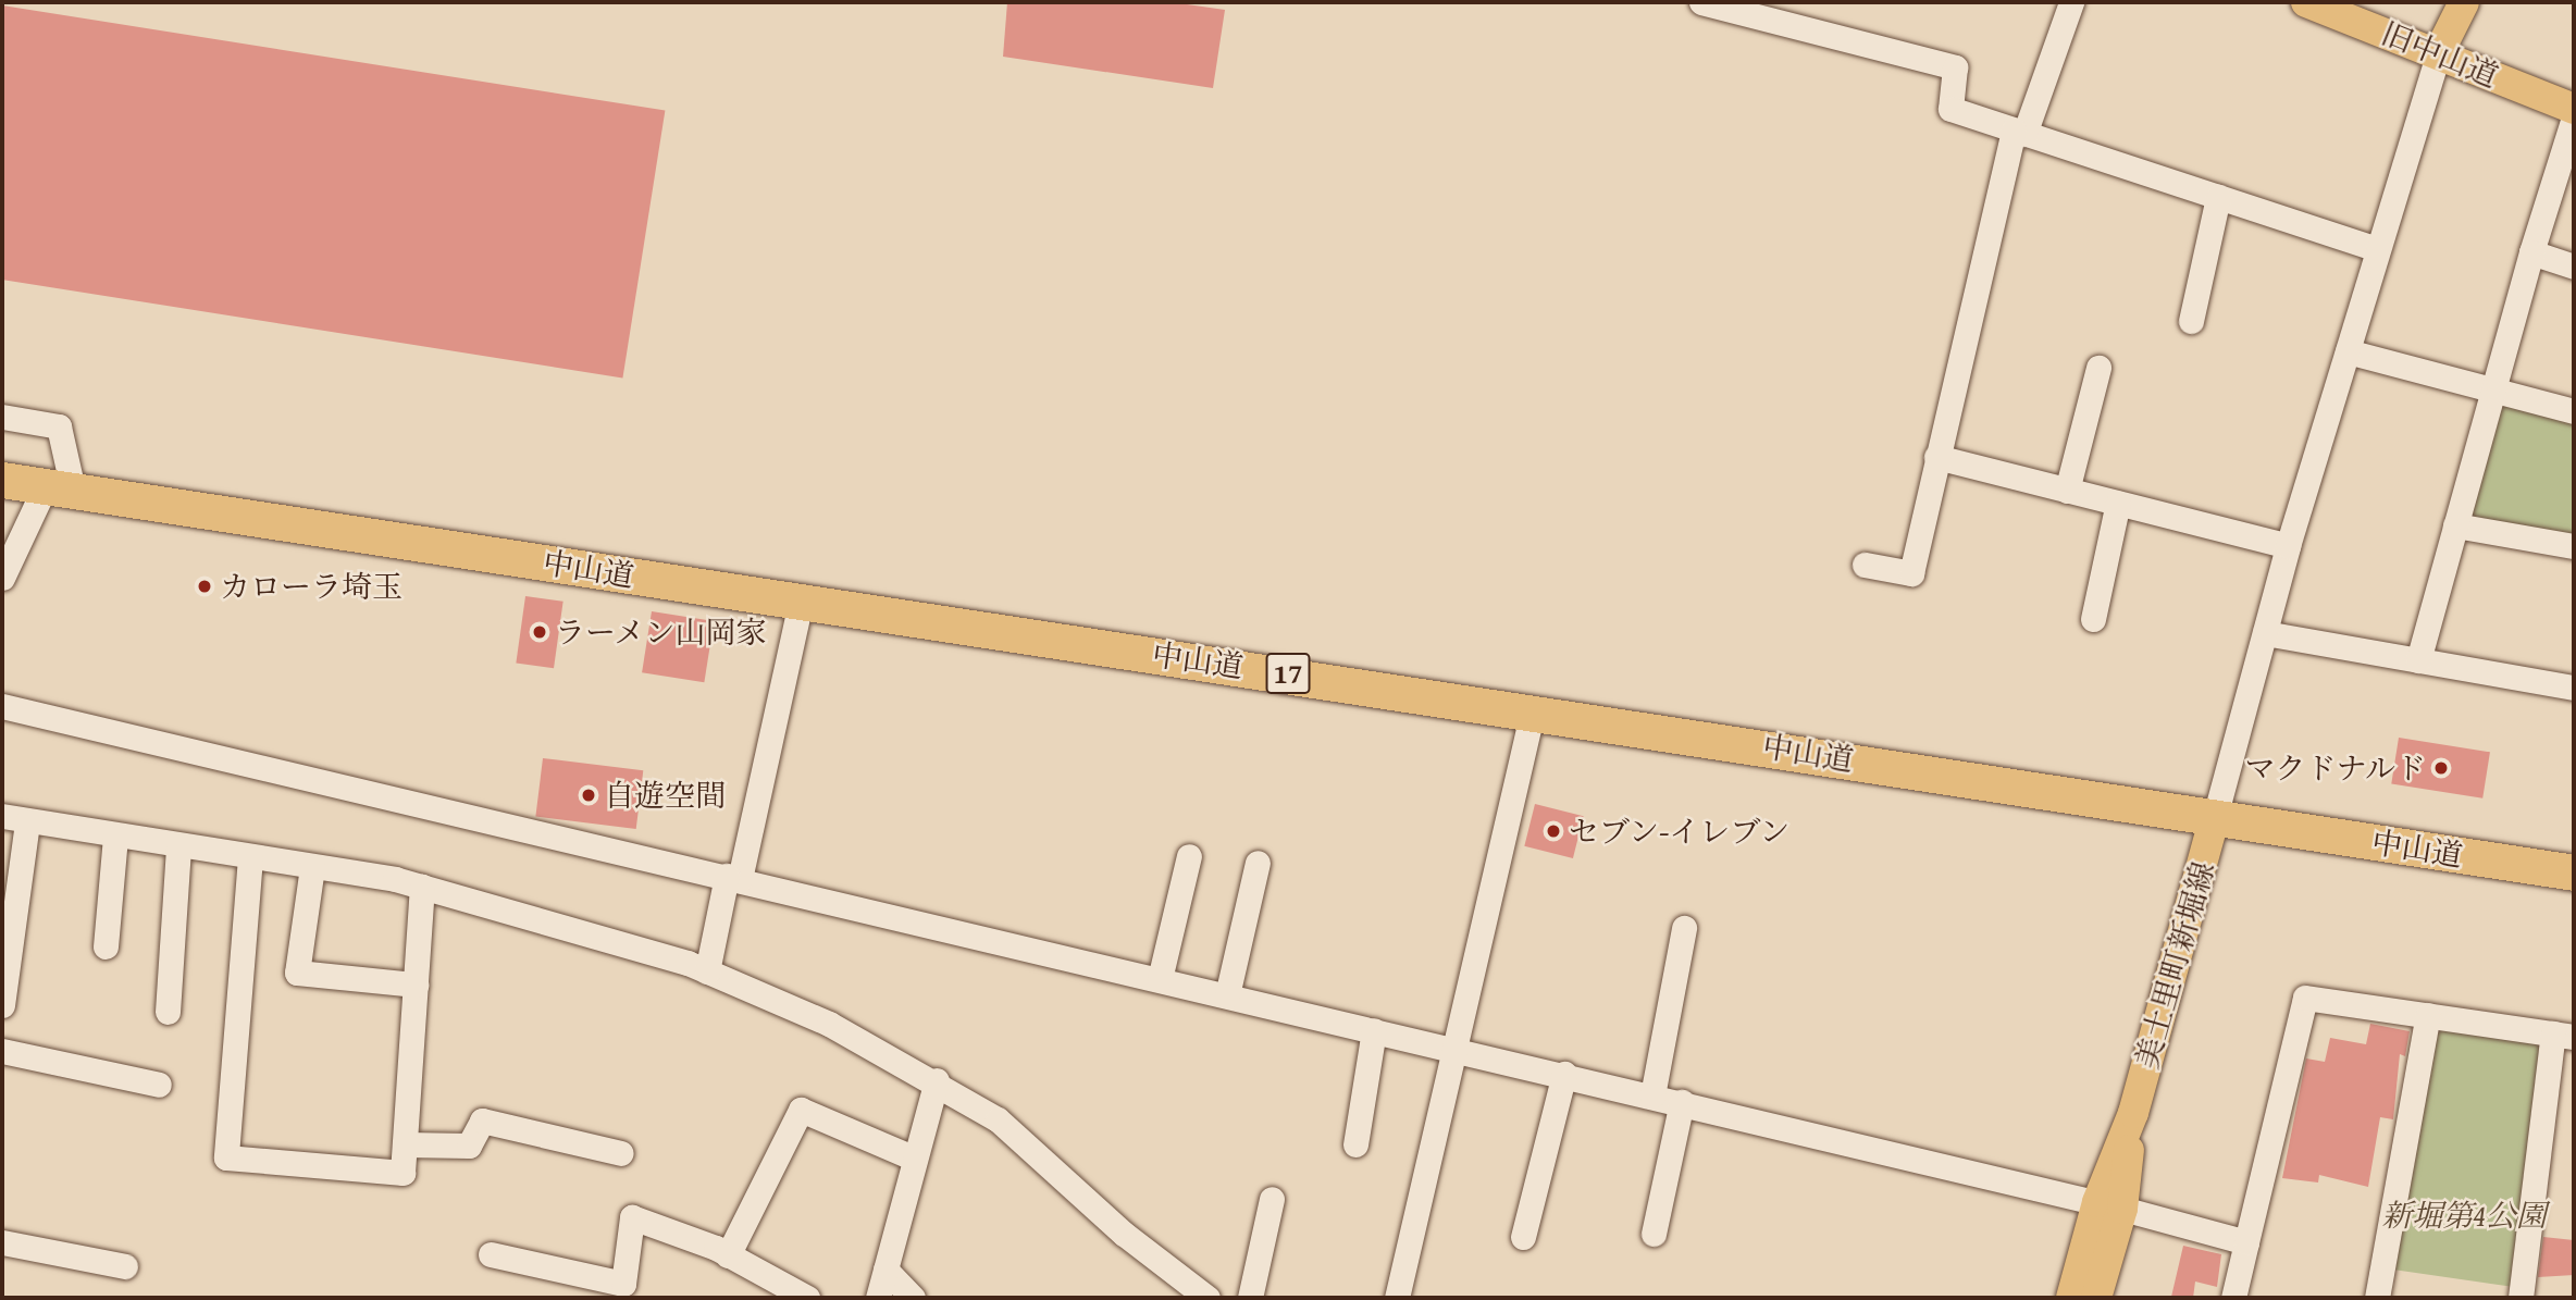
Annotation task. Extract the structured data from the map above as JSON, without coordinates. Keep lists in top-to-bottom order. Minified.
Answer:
{"streets":{"highway":["中山道","17"],"main road":["旧中山道","美土里町新堀線"]},"crossings":[["中山道","美土里町新堀線"]],"parks":["新堀第4公園"],"places":["カローラ埼玉","ラーメン山岡家","マクドナルド","自遊空間","セブン-イレブン"]}
